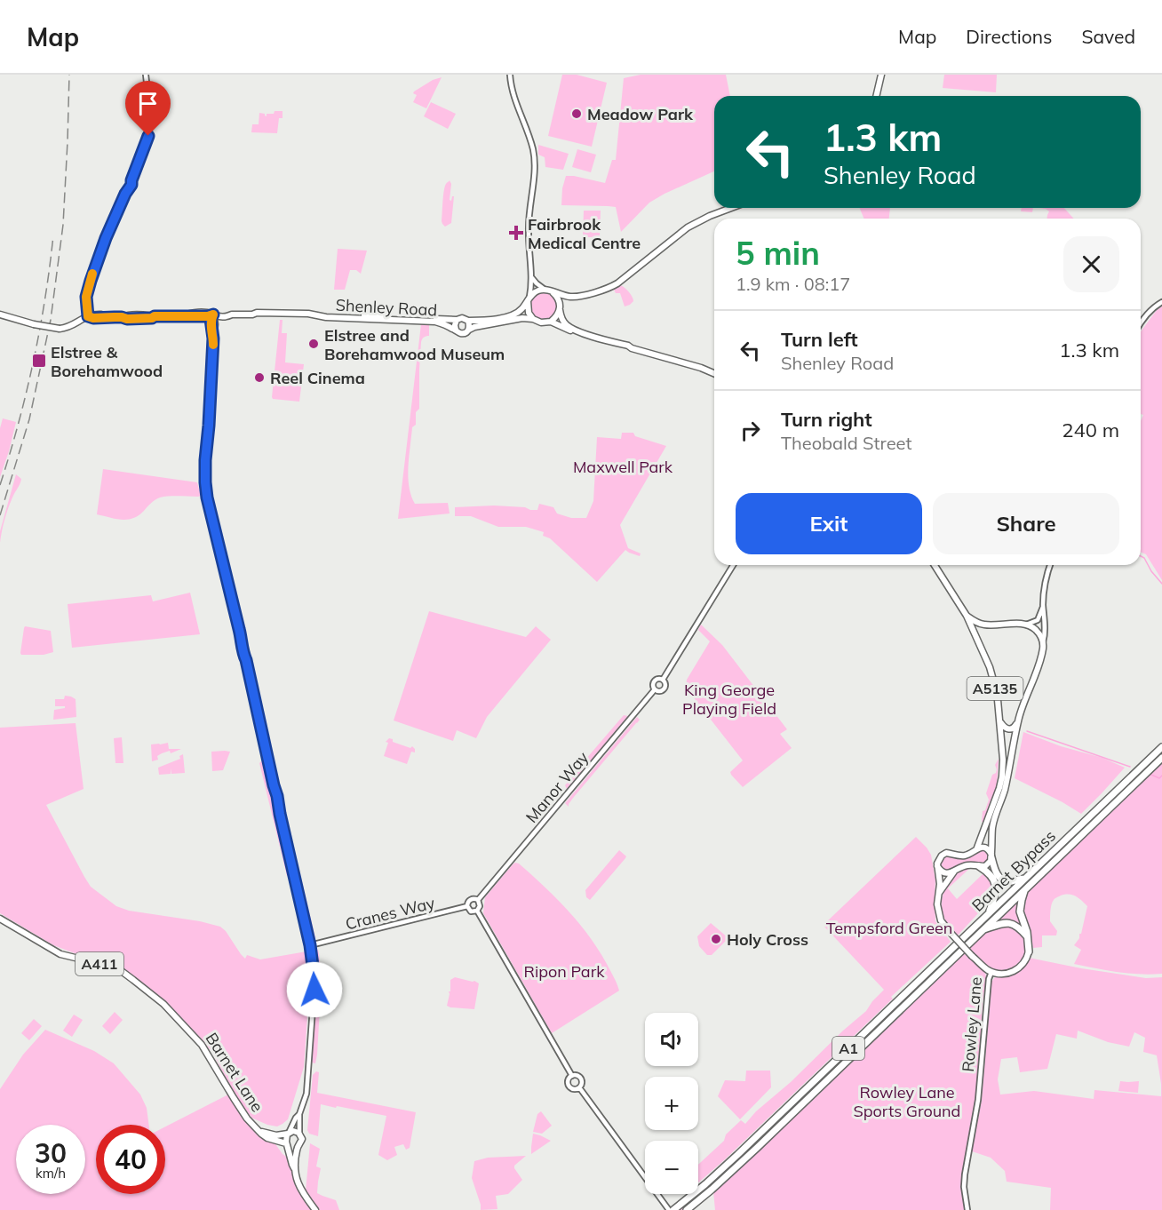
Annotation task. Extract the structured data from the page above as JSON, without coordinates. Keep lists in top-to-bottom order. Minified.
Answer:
{"streets":{"highway":["Barnet Bypass","A1"],"main road":["Shenley Road","A5135","A411","Rowley Lane","Barnet Lane"],"street":["Manor Way","Cranes Way"]},"crossings":[["Manor Way","Cranes Way"]],"parks":["Maxwell Park","King George Playing Field","Tempsford Green","Ripon Park","Rowley Lane Sports Ground"],"places":{"other":["Meadow Park","Elstree and Borehamwood Museum","Reel Cinema","Holy Cross"],"health":["Fairbrook Medical Centre"],"transit":["Elstree & Borehamwood"]},"page":{"header":"Map","nav":["Map","Directions","Saved"],"turn":["1.3 km","Shenley Road"],"heading":["5 min","1.9 km · 08:17"],"list":[{"name":"Turn left","note":"Shenley Road","value":"1.3 km"},{"name":"Turn right","note":"Theobald Street","value":"240 m"}],"buttons":["Exit","Share"],"map_buttons":["+","−"],"speed":"30 km/h","limit":"40"}}
